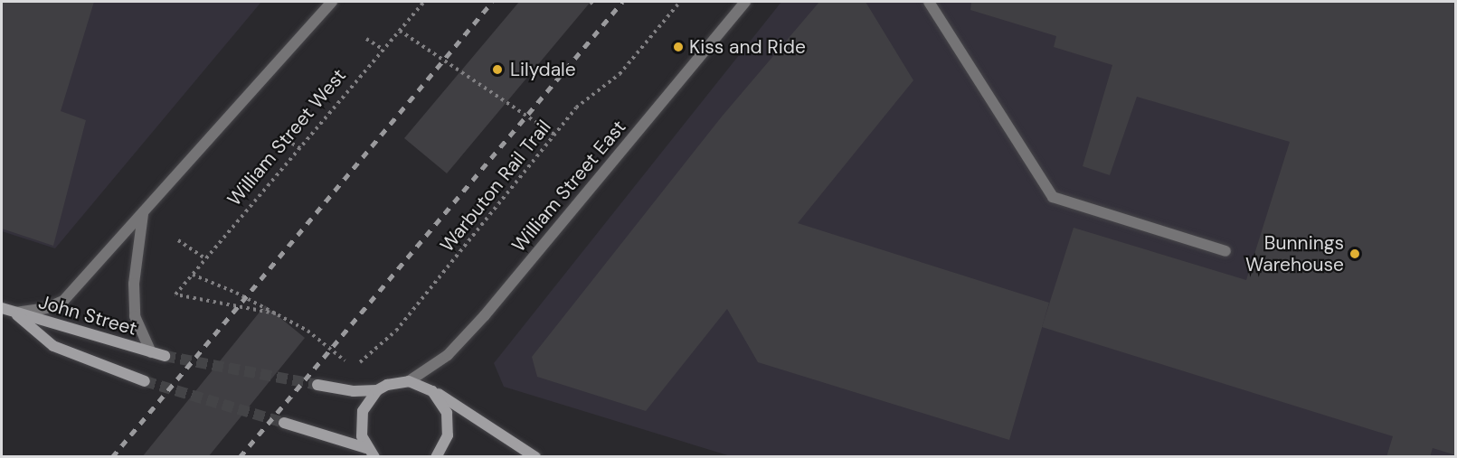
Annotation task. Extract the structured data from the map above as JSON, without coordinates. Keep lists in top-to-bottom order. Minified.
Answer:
{"streets":{"main road":["John Street"],"street":["William Street East"],"path":["William Street West","Warbuton Rail Trail"]},"crossings":[["William Street West","Warbuton Rail Trail"]],"places":["Kiss and Ride","Lilydale","Bunnings Warehouse"]}
